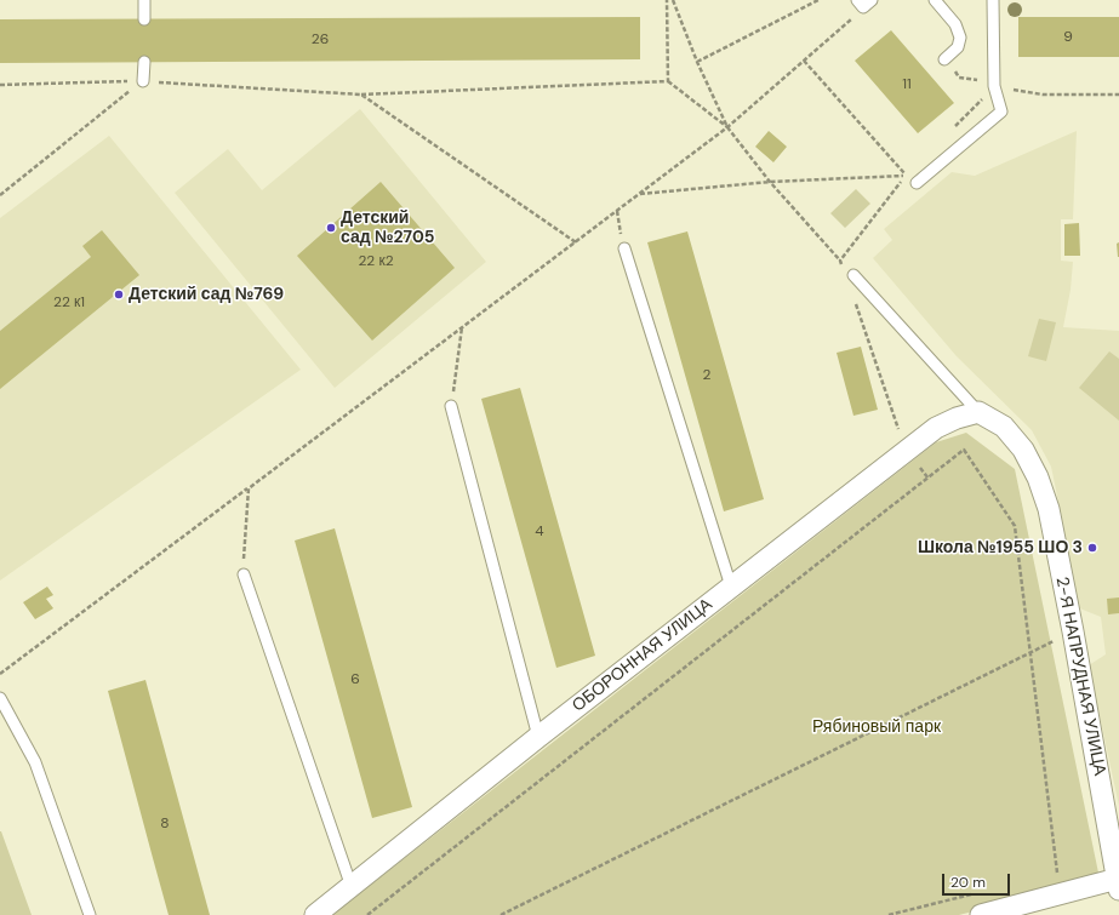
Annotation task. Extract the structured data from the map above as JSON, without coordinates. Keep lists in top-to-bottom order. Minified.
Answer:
{"streets":{"street":["ОБОРОННАЯ УЛИЦА","2-Я НАПРУДНАЯ УЛИЦА"]},"crossings":[["ОБОРОННАЯ УЛИЦА","2-Я НАПРУДНАЯ УЛИЦА"]],"parks":["Рябиновый парк"],"places":["Детский сад №2705","Детский сад №769","Школа №1955 ШО 3"],"house_numbers":["9","26","11","22 к2","22 к1","2","4","6","8"],"scale_bar":"20 m"}
